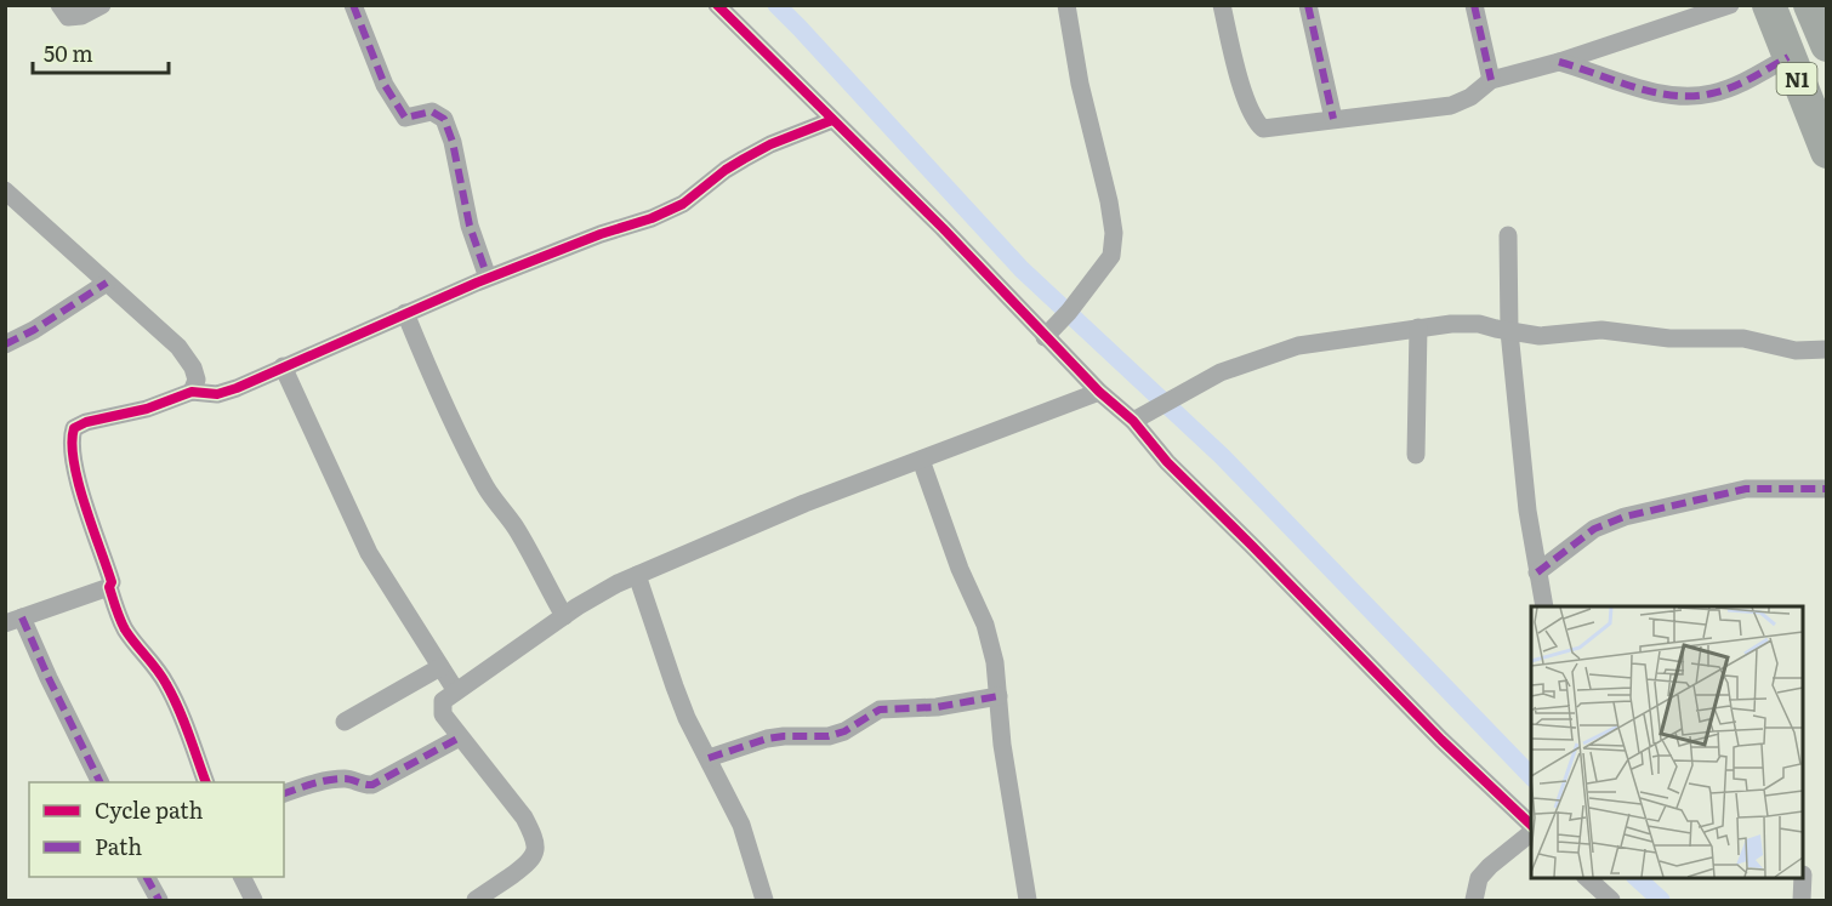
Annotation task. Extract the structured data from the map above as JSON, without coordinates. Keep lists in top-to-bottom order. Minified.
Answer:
{"streets":{"highway":["N1"]},"legend":["Cycle path","Path"],"scale_bar":"50 m"}
